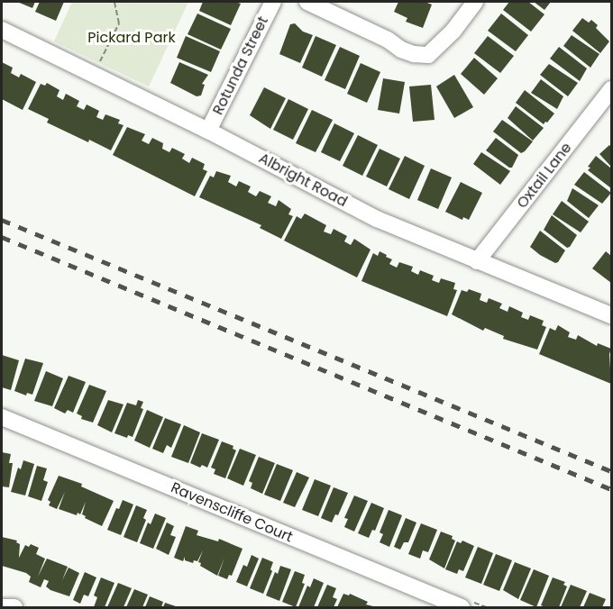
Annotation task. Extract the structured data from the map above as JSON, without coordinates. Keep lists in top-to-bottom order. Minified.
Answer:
{"streets":{"street":["Rotunda Street","Oxtail Lane","Albright Road","Ravenscliffe Court"]},"crossings":[["Rotunda Street","Albright Road"],["Oxtail Lane","Albright Road"]],"parks":["Pickard Park"]}
